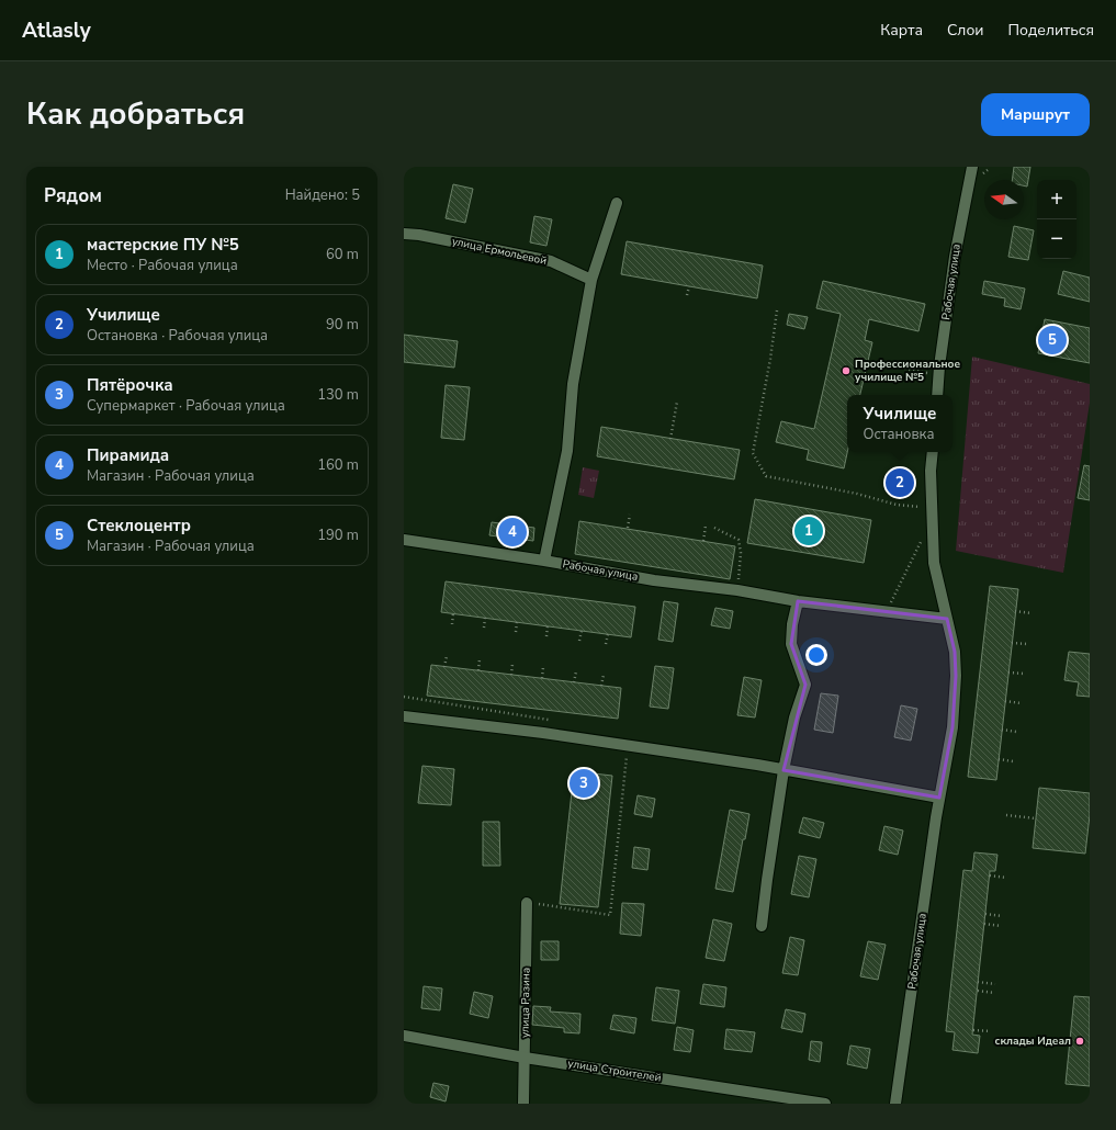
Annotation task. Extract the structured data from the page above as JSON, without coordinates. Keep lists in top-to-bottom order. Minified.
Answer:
{"streets":{"street":["улица Ермольевой","Рабочая улица","улица Разина","улица Строителей"]},"crossings":[["улица Разина","улица Строителей"]],"places":["Профессиональное училище №5","склады Идеал"],"north":"left","page":{"header":"Atlasly","nav":["Карта","Слои","Поделиться"],"title":"Как добраться","buttons":"Маршрут","heading":["Рядом","Найдено: 5"],"map_buttons":["+","−"],"list":[{"mark":"1","name":"мастерские ПУ №5","note":"Место · Рабочая улица","value":"60 m"},{"mark":"2","name":"Училище","note":"Остановка · Рабочая улица","value":"90 m"},{"mark":"3","name":"Пятёрочка","note":"Супермаркет · Рабочая улица","value":"130 m"},{"mark":"4","name":"Пирамида","note":"Магазин · Рабочая улица","value":"160 m"},{"mark":"5","name":"Стеклоцентр","note":"Магазин · Рабочая улица","value":"190 m"}],"pins":["5","2","1","4","3"],"popup":["Училище","Остановка"]}}
